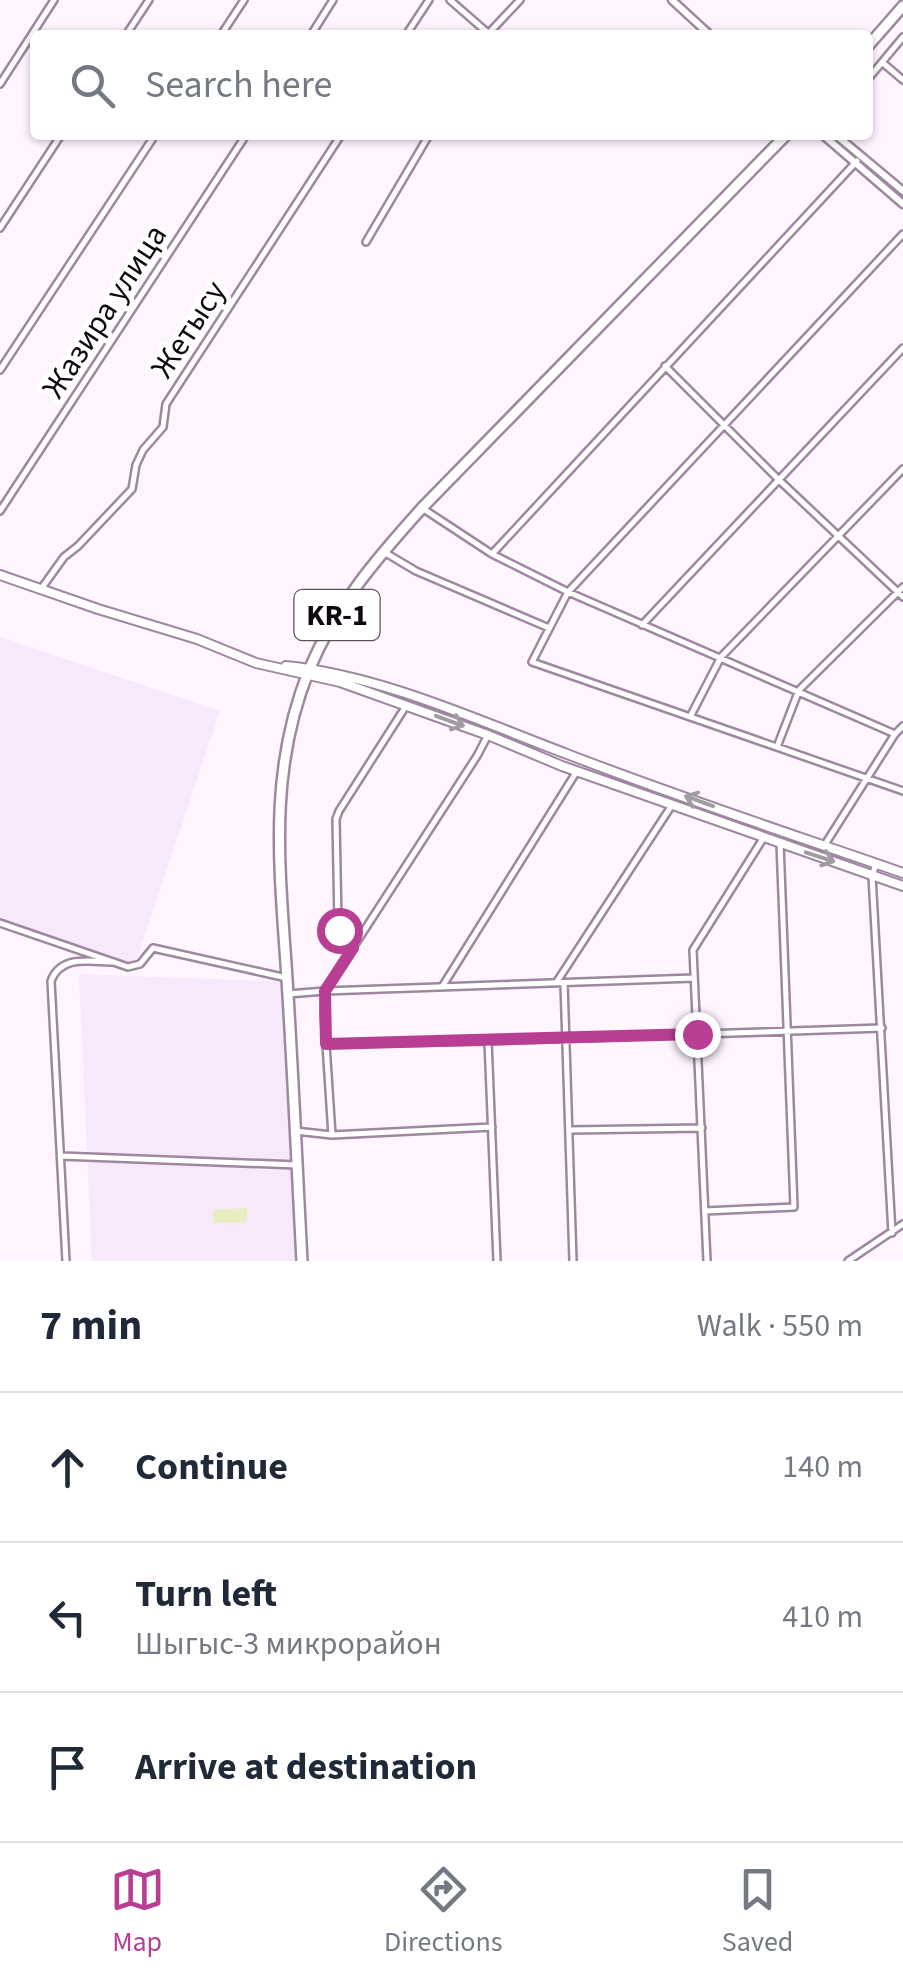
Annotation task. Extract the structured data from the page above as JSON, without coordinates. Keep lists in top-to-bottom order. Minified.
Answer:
{"streets":{"main road":["KR-1"],"street":["Жазира улица","Жетысу"]},"page":{"search":"Search here","heading":["7 min","Walk · 550 m"],"list":[["Continue","140 m"],["Turn left","Шыгыс-3 микрорайон","410 m"],"Arrive at destination"],"nav":["Map","Directions","Saved"]}}
